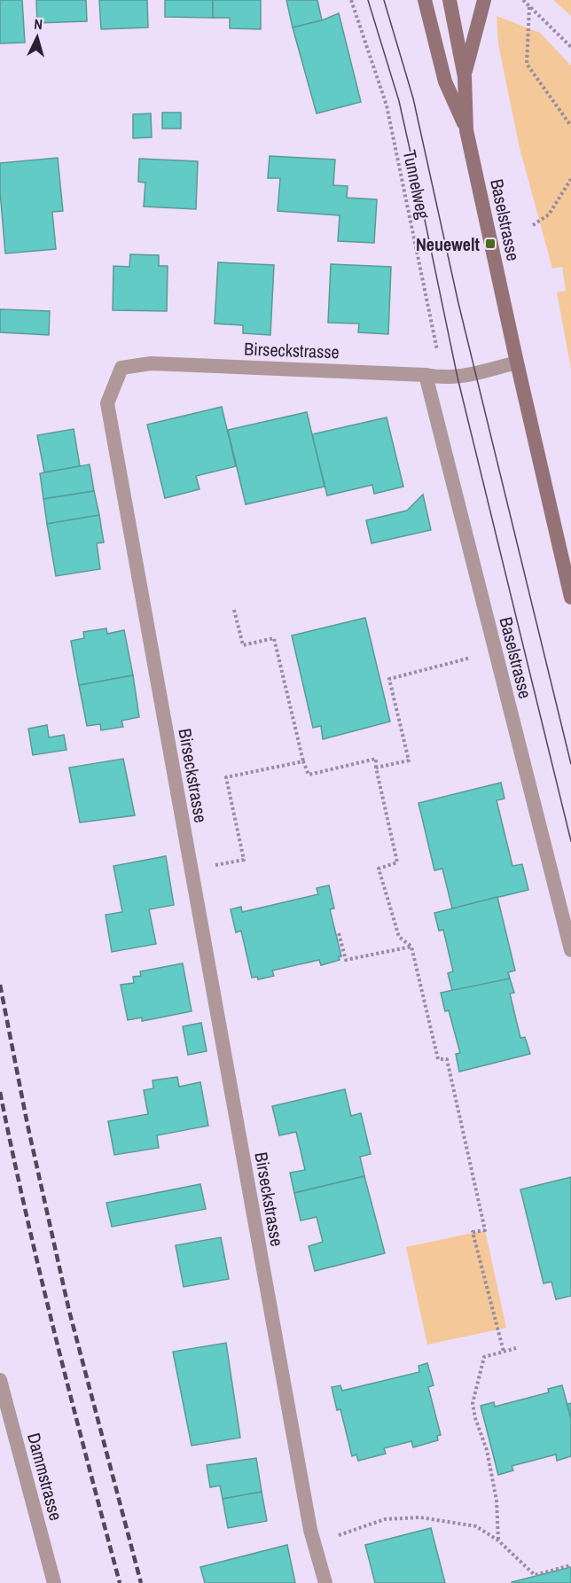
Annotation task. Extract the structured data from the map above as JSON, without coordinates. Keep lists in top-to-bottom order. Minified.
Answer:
{"streets":{"main road":["Baselstrasse"],"street":["Birseckstrasse","Dammstrasse"],"path":["Tunnelweg"]},"crossings":[["Tunnelweg","Birseckstrasse"],["Baselstrasse","Birseckstrasse"]],"places":{"transit":["Neuewelt"]},"north":"top"}
